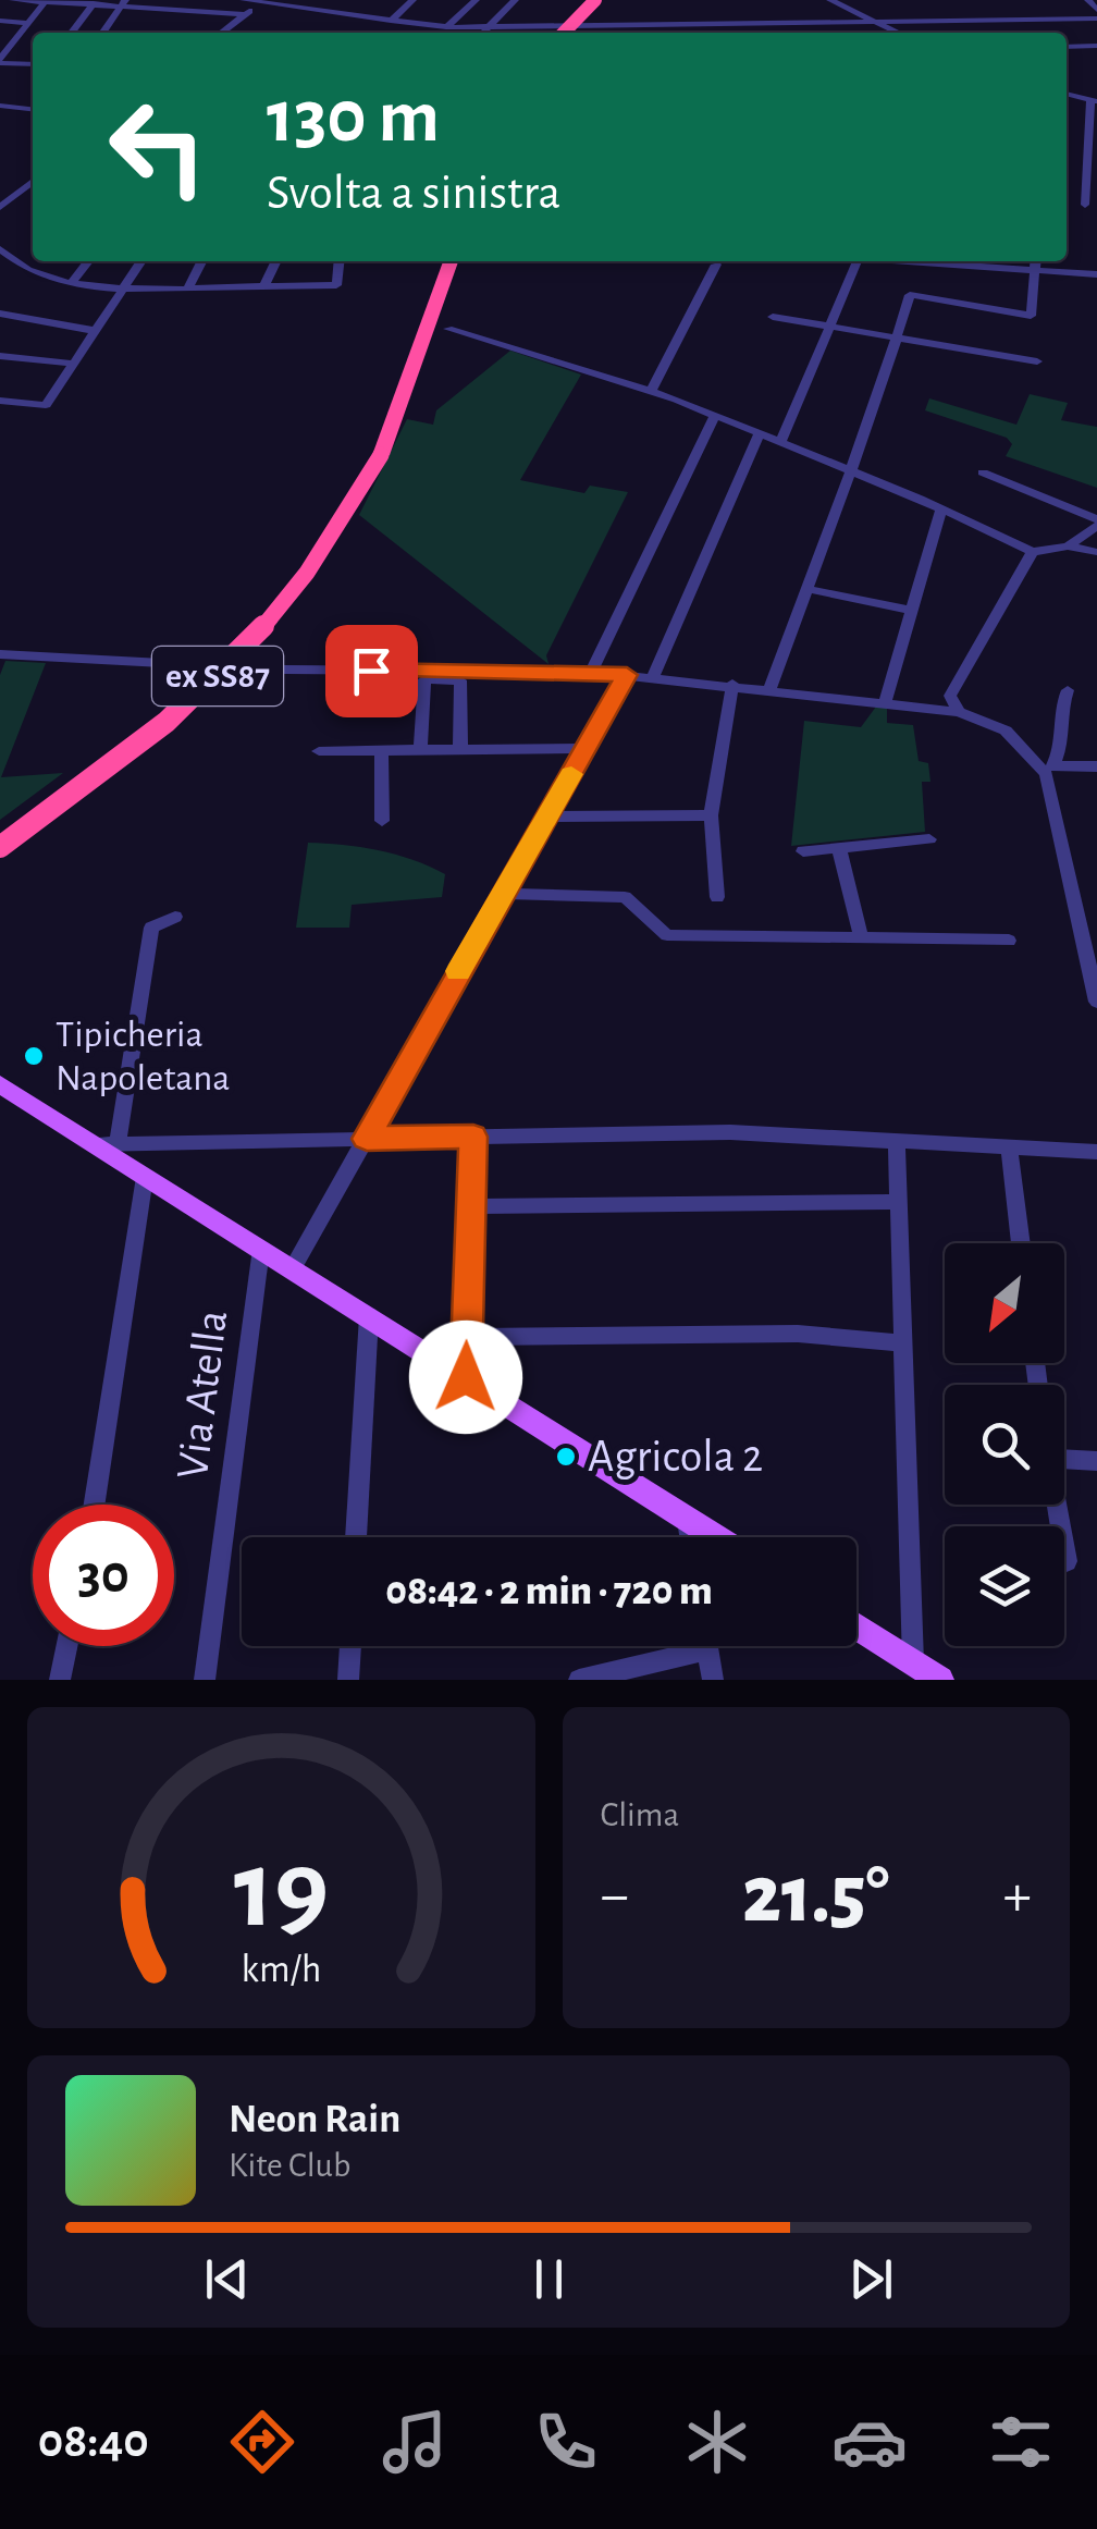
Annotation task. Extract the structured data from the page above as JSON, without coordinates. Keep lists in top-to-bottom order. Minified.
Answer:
{"streets":{"highway":["ex SS87"],"street":["Via Atella"]},"places":["Tipicheria Napoletana","Agricola 2"],"north":"bottom left","page":{"turn":["130 m","Svolta a sinistra"],"limit":"30","trip":"08:42 · 2 min · 720 m","tile":"Clima","heat":["−","21.5°","+"],"song":["Neon Rain","Kite Club"],"tabs":"08:40","gauge":["19","km/h"]}}
